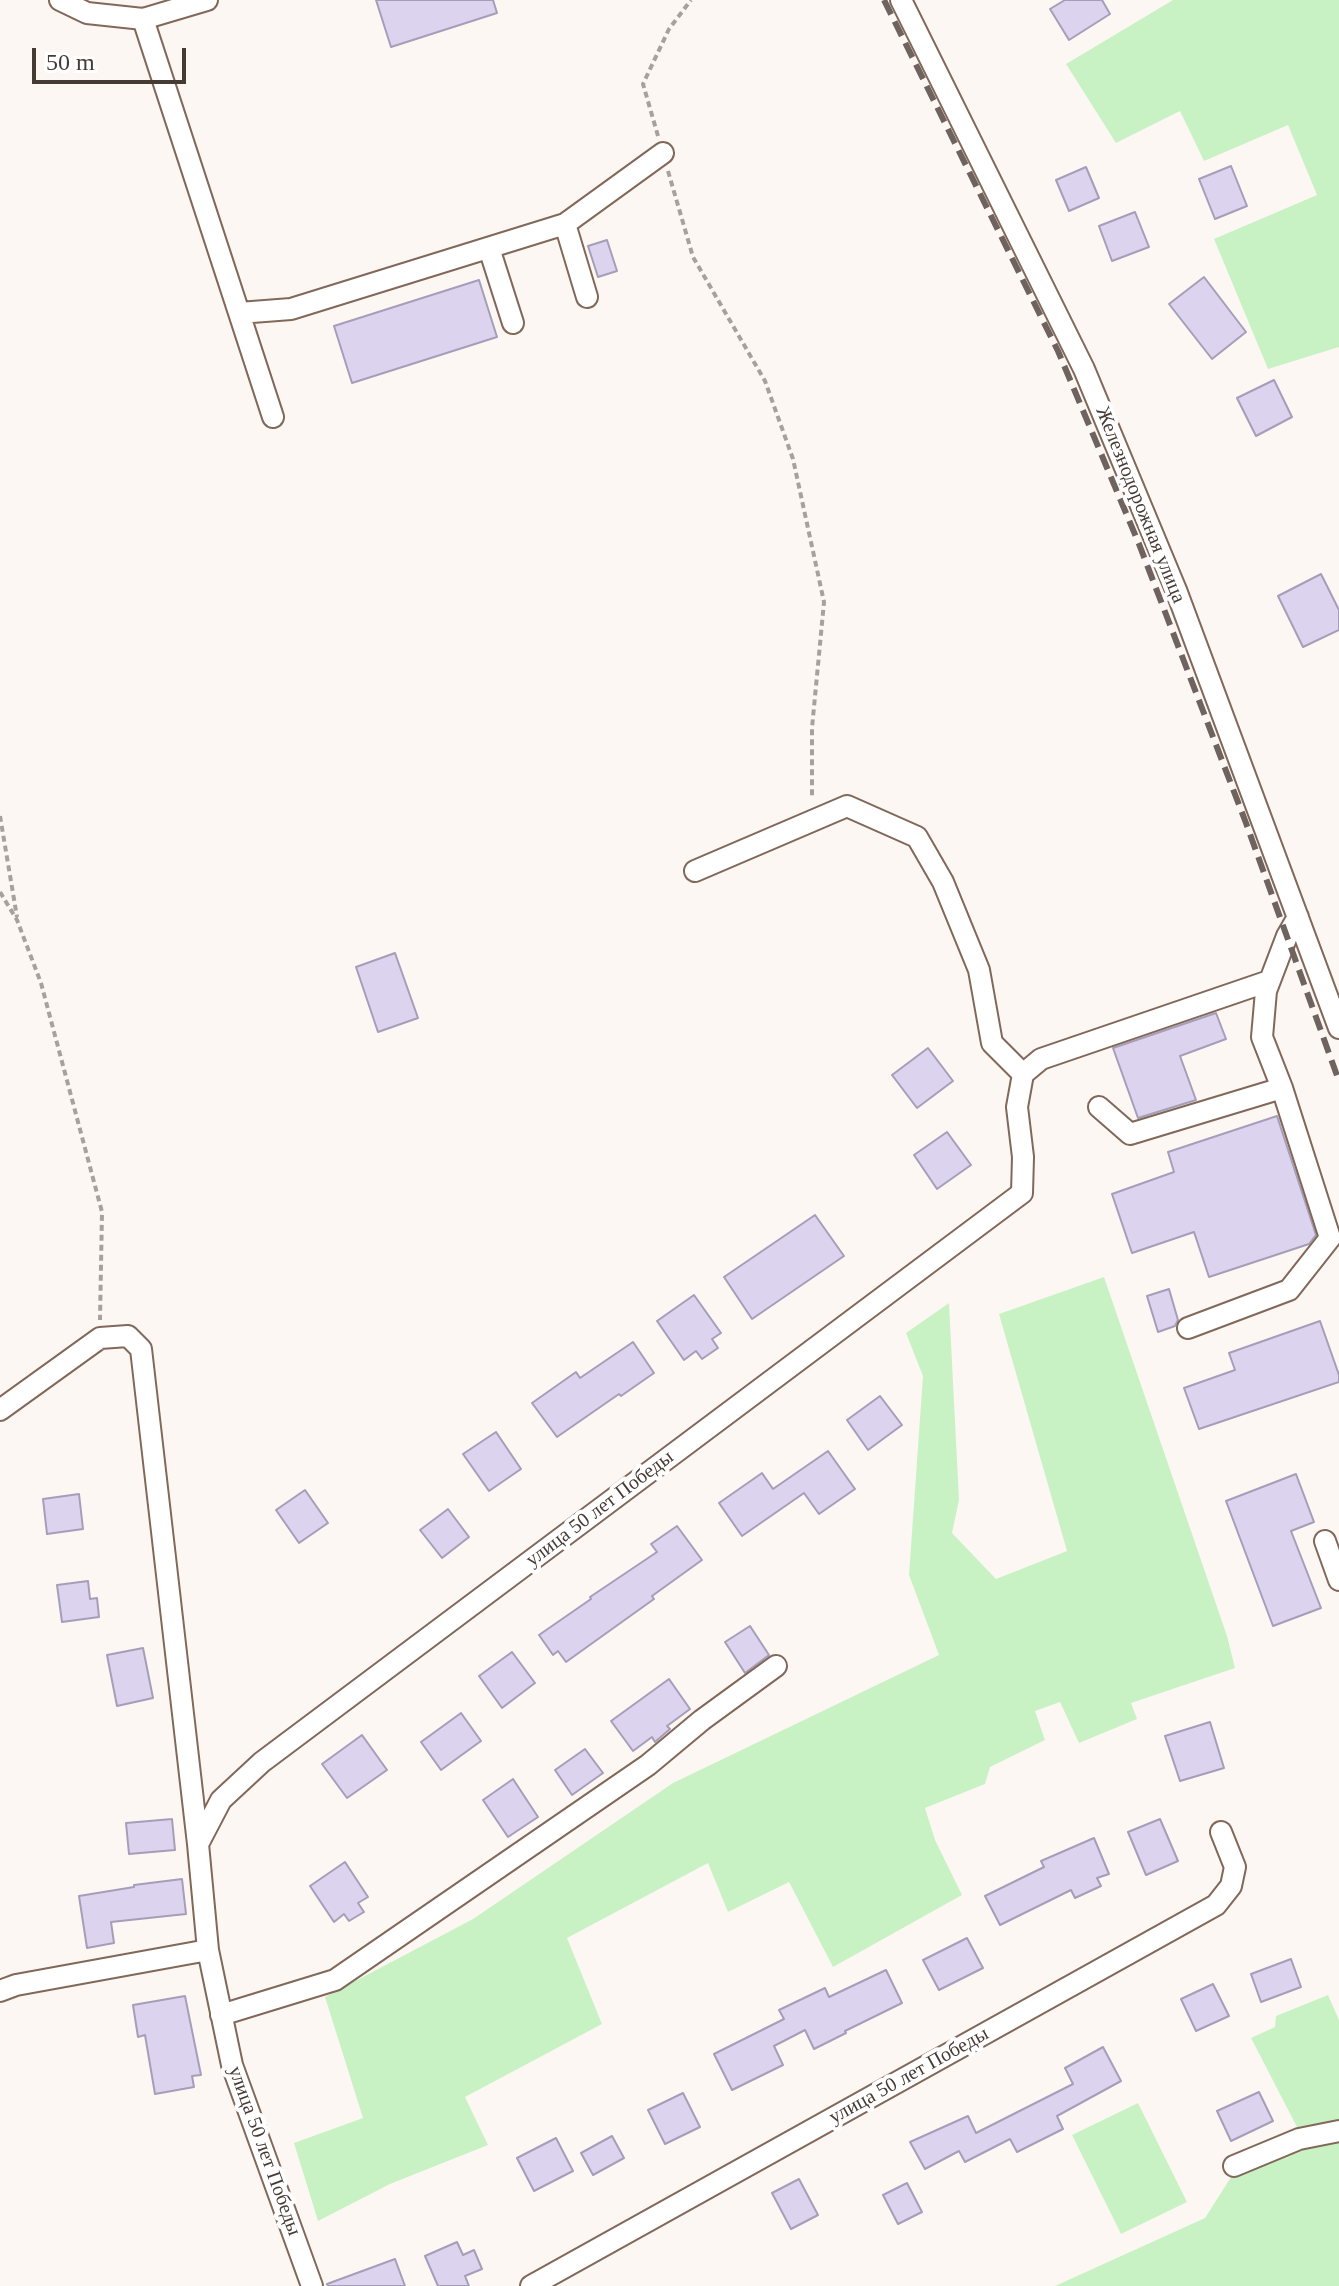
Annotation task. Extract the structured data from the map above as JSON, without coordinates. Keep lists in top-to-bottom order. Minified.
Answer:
{"streets":{"street":["Железнодорожная улица","улица 50 лет Победы"]},"scale_bar":"50 m"}
